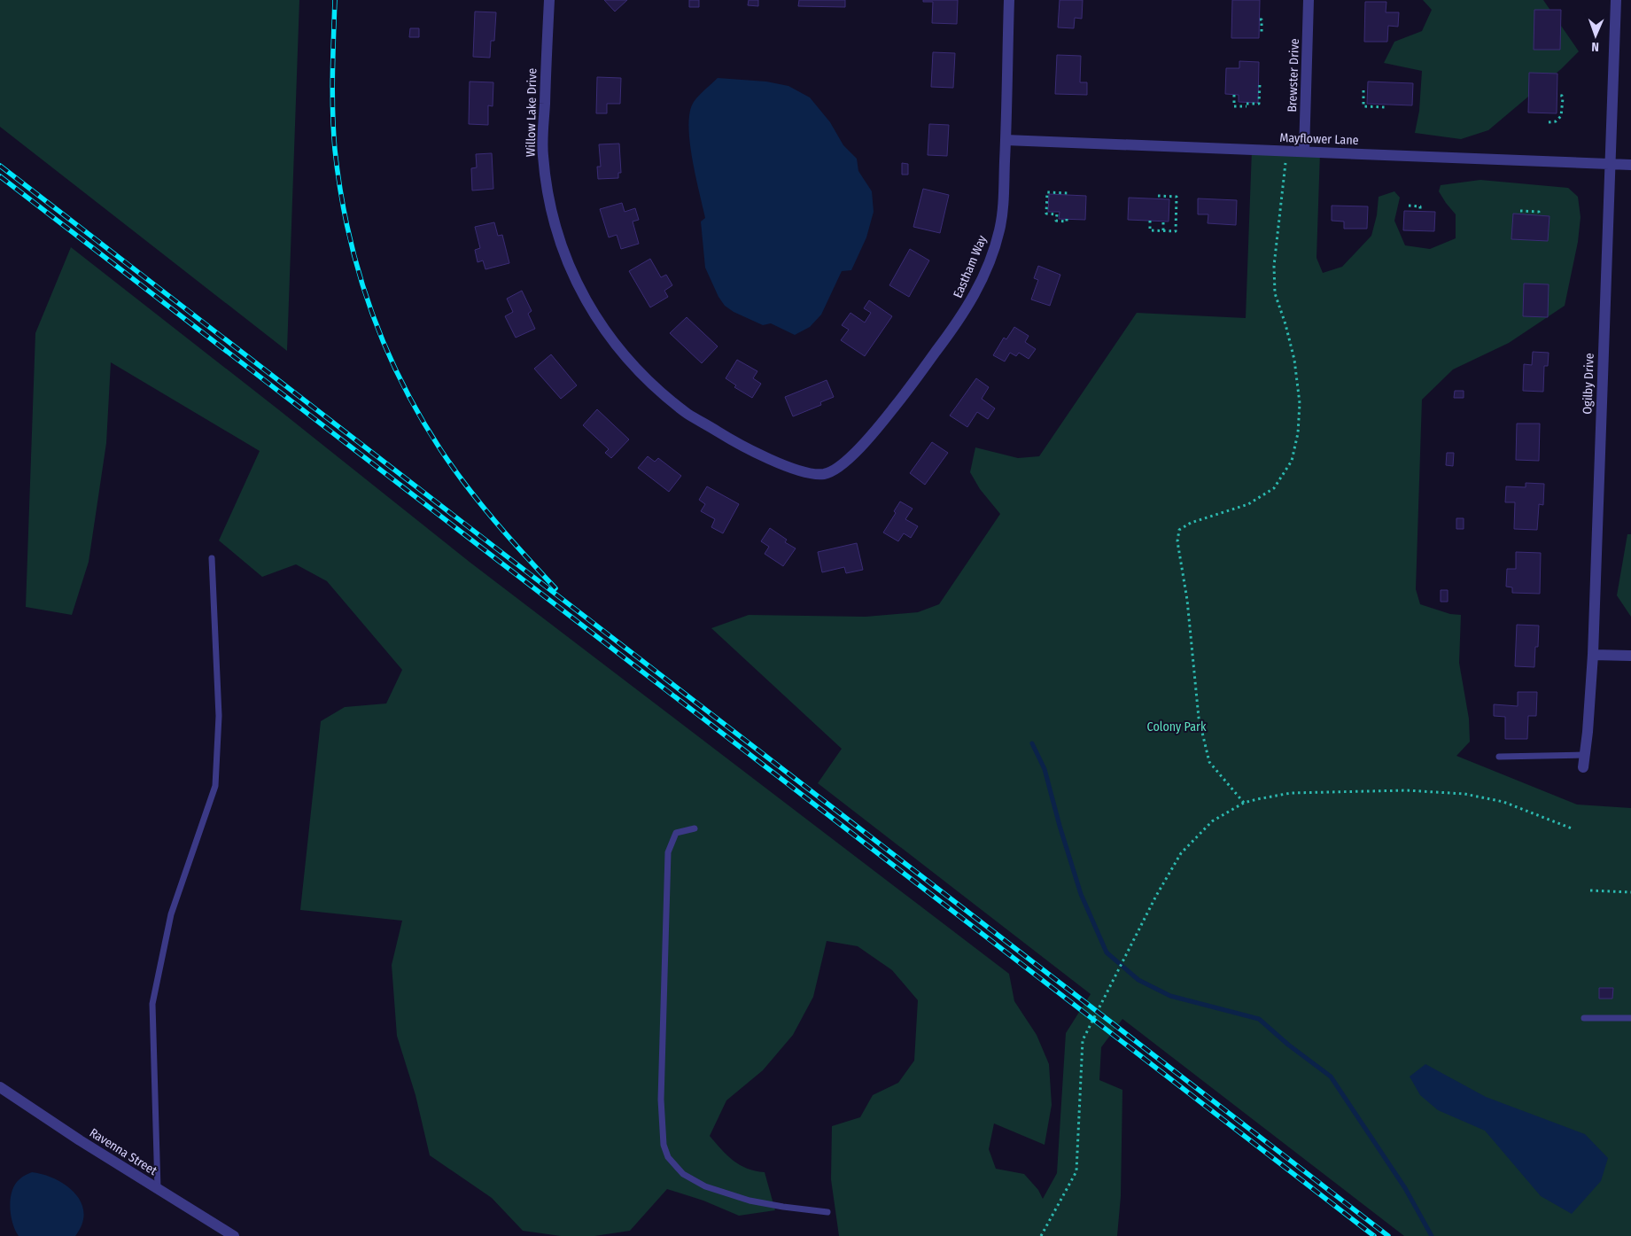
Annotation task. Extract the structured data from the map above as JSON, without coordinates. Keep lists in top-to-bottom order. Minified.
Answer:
{"streets":{"street":["Brewster Drive","Willow Lake Drive","Mayflower Lane","Eastham Way","Ogilby Drive","Ravenna Street"]},"crossings":[["Brewster Drive","Mayflower Lane"],["Willow Lake Drive","Eastham Way"],["Mayflower Lane","Eastham Way"],["Mayflower Lane","Ogilby Drive"]],"parks":["Colony Park"],"north":"bottom"}
